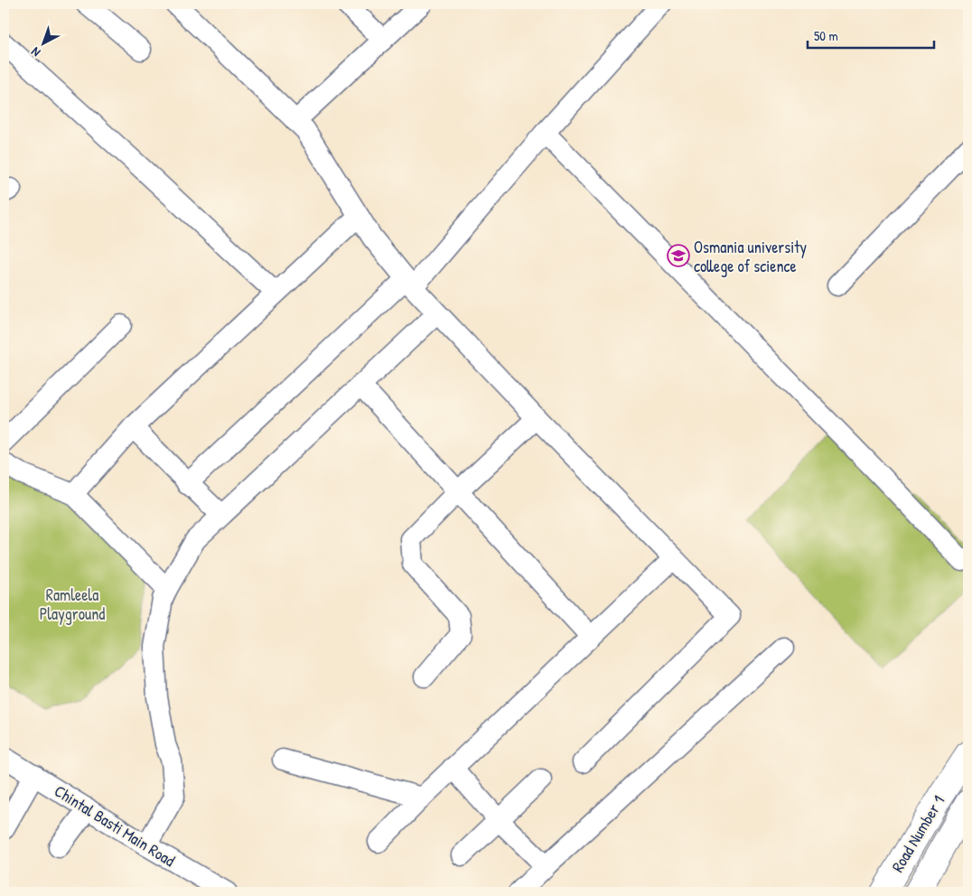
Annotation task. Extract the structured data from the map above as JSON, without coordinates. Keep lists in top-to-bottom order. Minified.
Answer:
{"streets":{"main road":["Road Number 1"],"street":["Chintal Basti Main Road"]},"parks":["Ramleela Playground"],"places":{"school or university":["Osmania university college of science"]},"scale_bar":"50 m","north":"bottom left"}
